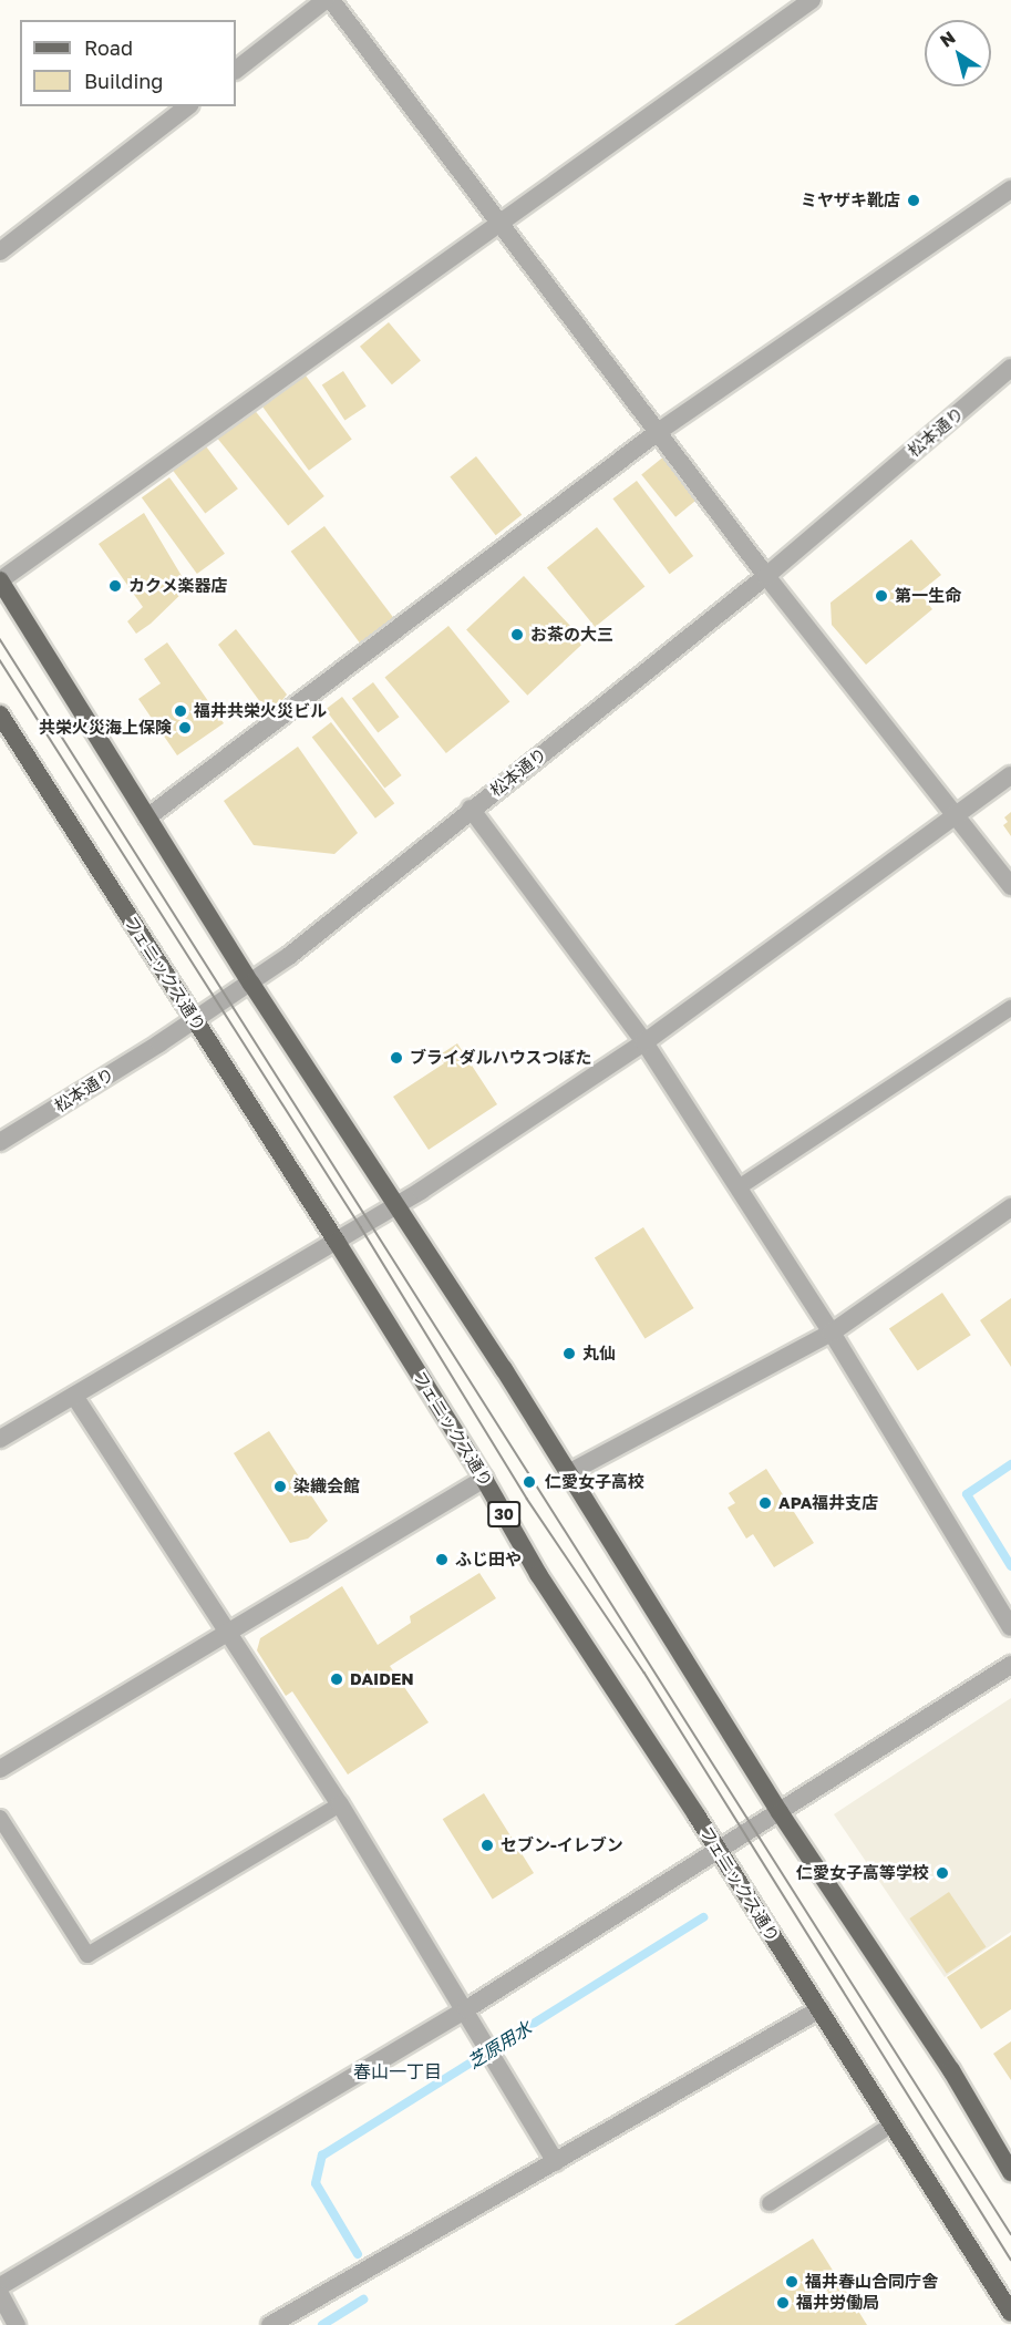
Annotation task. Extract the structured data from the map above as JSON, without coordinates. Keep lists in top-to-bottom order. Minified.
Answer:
{"streets":{"main road":["フェニックス通り","30"],"street":["松本通り"]},"crossings":[["松本通り","フェニックス通り"]],"districts":["春山一丁目"],"water":["芝原用水"],"places":["ミヤザキ靴店","カクメ楽器店","第一生命","お茶の大三","福井共栄火災ビル","共栄火災海上保険","ブライダルハウスつぼた","丸仙","仁愛女子高校","染織会館","APA福井支店","ふじ田や","DAIDEN","セブン-イレブン","仁愛女子高等学校","福井春山合同庁舎","福井労働局"],"legend":["Road","Building"],"north":"top left"}
